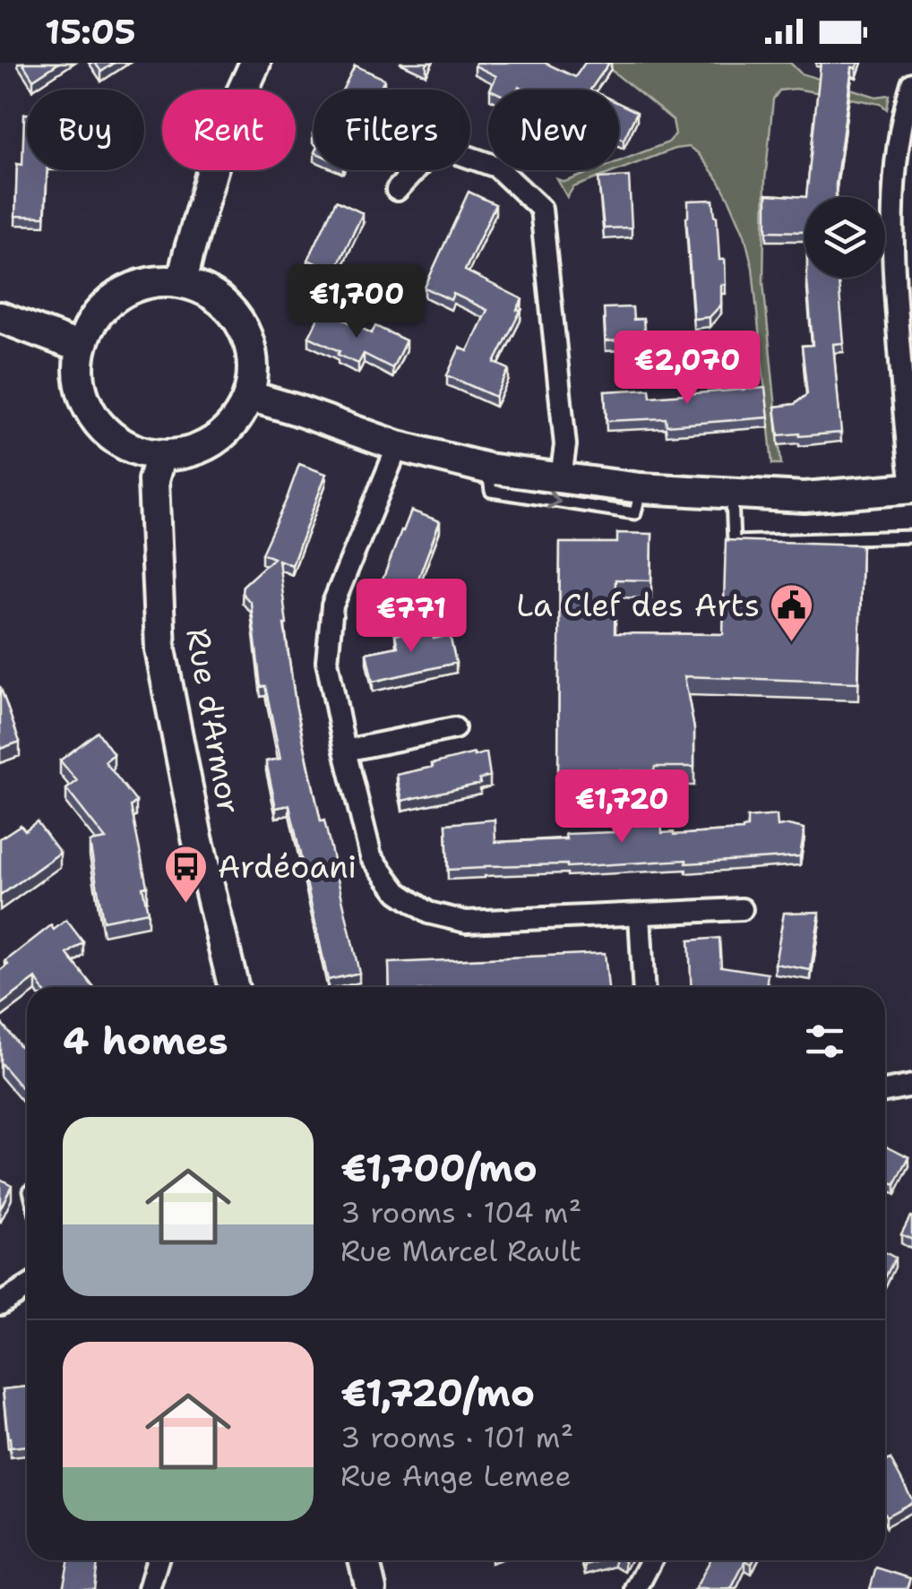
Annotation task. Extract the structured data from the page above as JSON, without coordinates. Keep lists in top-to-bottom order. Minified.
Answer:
{"streets":{"main road":["Rue d'Armor"]},"places":{"public building":["La Clef des Arts"],"bus stop":["Ardéoani"]},"page":{"status":"15:05","chip":["Buy","Rent","Filters","New"],"price":["€1,700","€2,070","€771","€1,720"],"heading":"4 homes","list":[{"name":"€1,700/mo","note":"3 rooms · 104 m² · Rue Marcel Rault"},{"name":"€1,720/mo","note":"3 rooms · 101 m² · Rue Ange Lemee"}]}}
